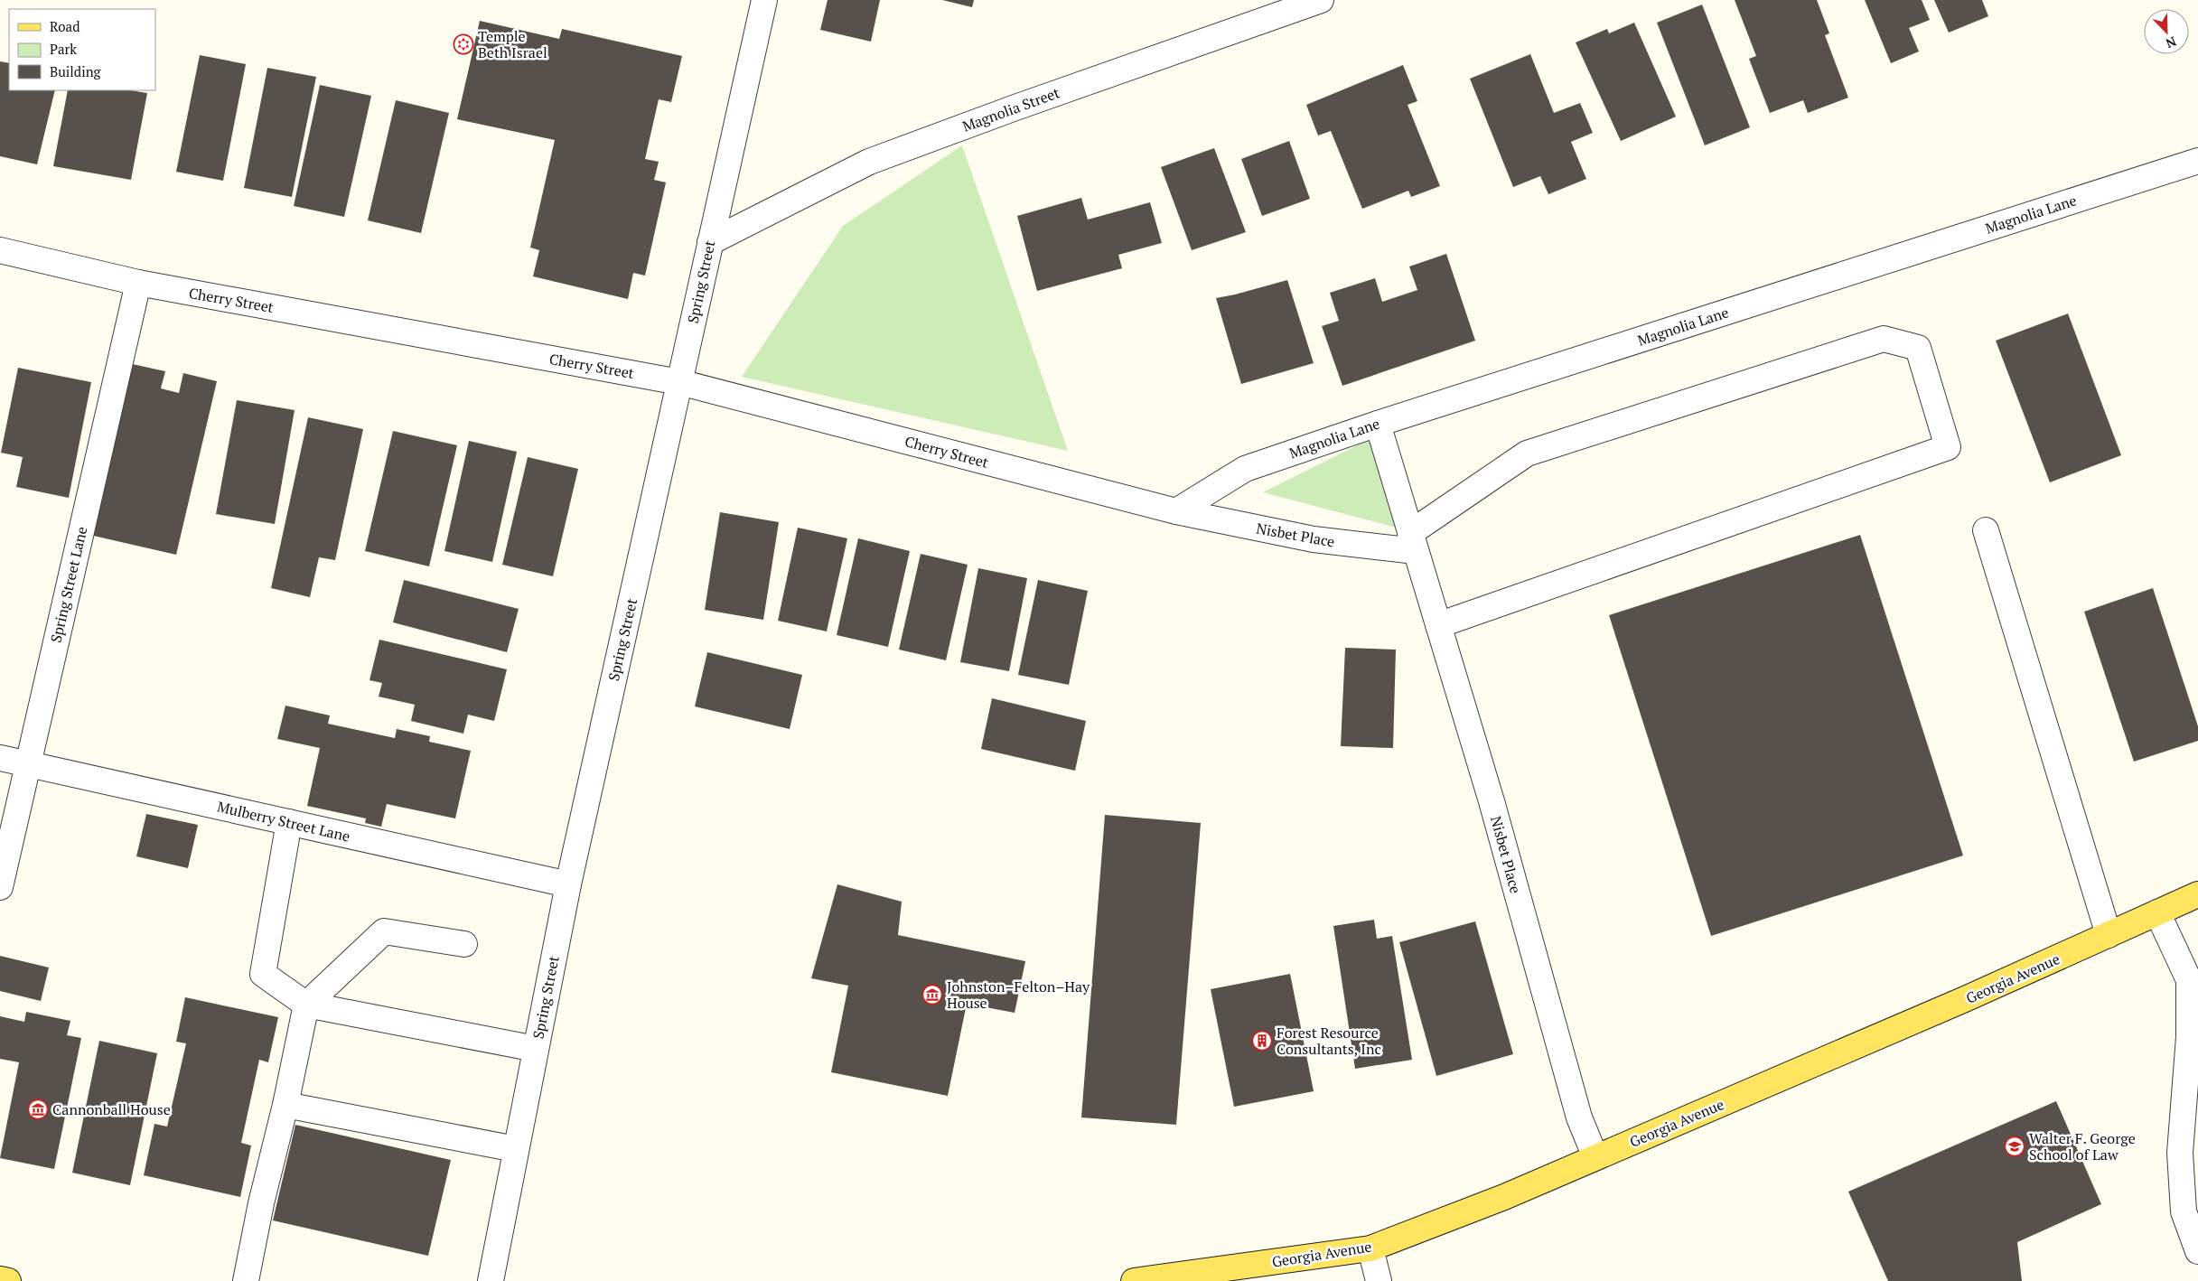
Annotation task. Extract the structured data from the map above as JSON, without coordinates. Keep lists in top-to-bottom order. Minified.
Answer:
{"streets":{"main road":["Georgia Avenue"],"street":["Magnolia Street","Magnolia Lane","Spring Street","Cherry Street","Nisbet Place","Spring Street Lane","Mulberry Street Lane"]},"crossings":[["Magnolia Street","Spring Street"],["Magnolia Lane","Cherry Street"],["Magnolia Lane","Nisbet Place"],["Spring Street","Cherry Street"],["Spring Street","Mulberry Street Lane"],["Cherry Street","Nisbet Place"],["Cherry Street","Spring Street Lane"],["Nisbet Place","Georgia Avenue"],["Spring Street Lane","Mulberry Street Lane"]],"places":{"synagogue":["Temple Beth Israel"],"museum":["Johnston–Felton–Hay House","Cannonball House"],"building":["Forest Resource Consultants, Inc"],"school or university":["Walter F. George School of Law"]},"legend":["Road","Park","Building"],"north":"bottom right"}
